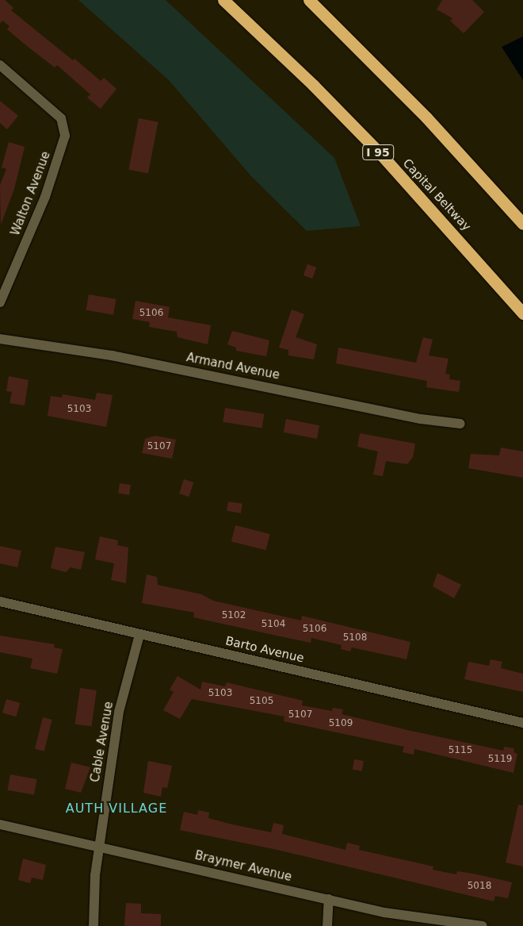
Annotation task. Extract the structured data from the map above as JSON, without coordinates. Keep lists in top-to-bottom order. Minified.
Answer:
{"streets":{"highway":["I 95","Capital Beltway"],"street":["Walton Avenue","Armand Avenue","Barto Avenue","Cable Avenue","Braymer Avenue"]},"crossings":[["Barto Avenue","Cable Avenue"],["Cable Avenue","Braymer Avenue"]],"districts":["AUTH VILLAGE"],"house_numbers":["5106","5103","5107","5102","5104","5106","5108","5103","5105","5107","5109","5115","5119","5018"]}
